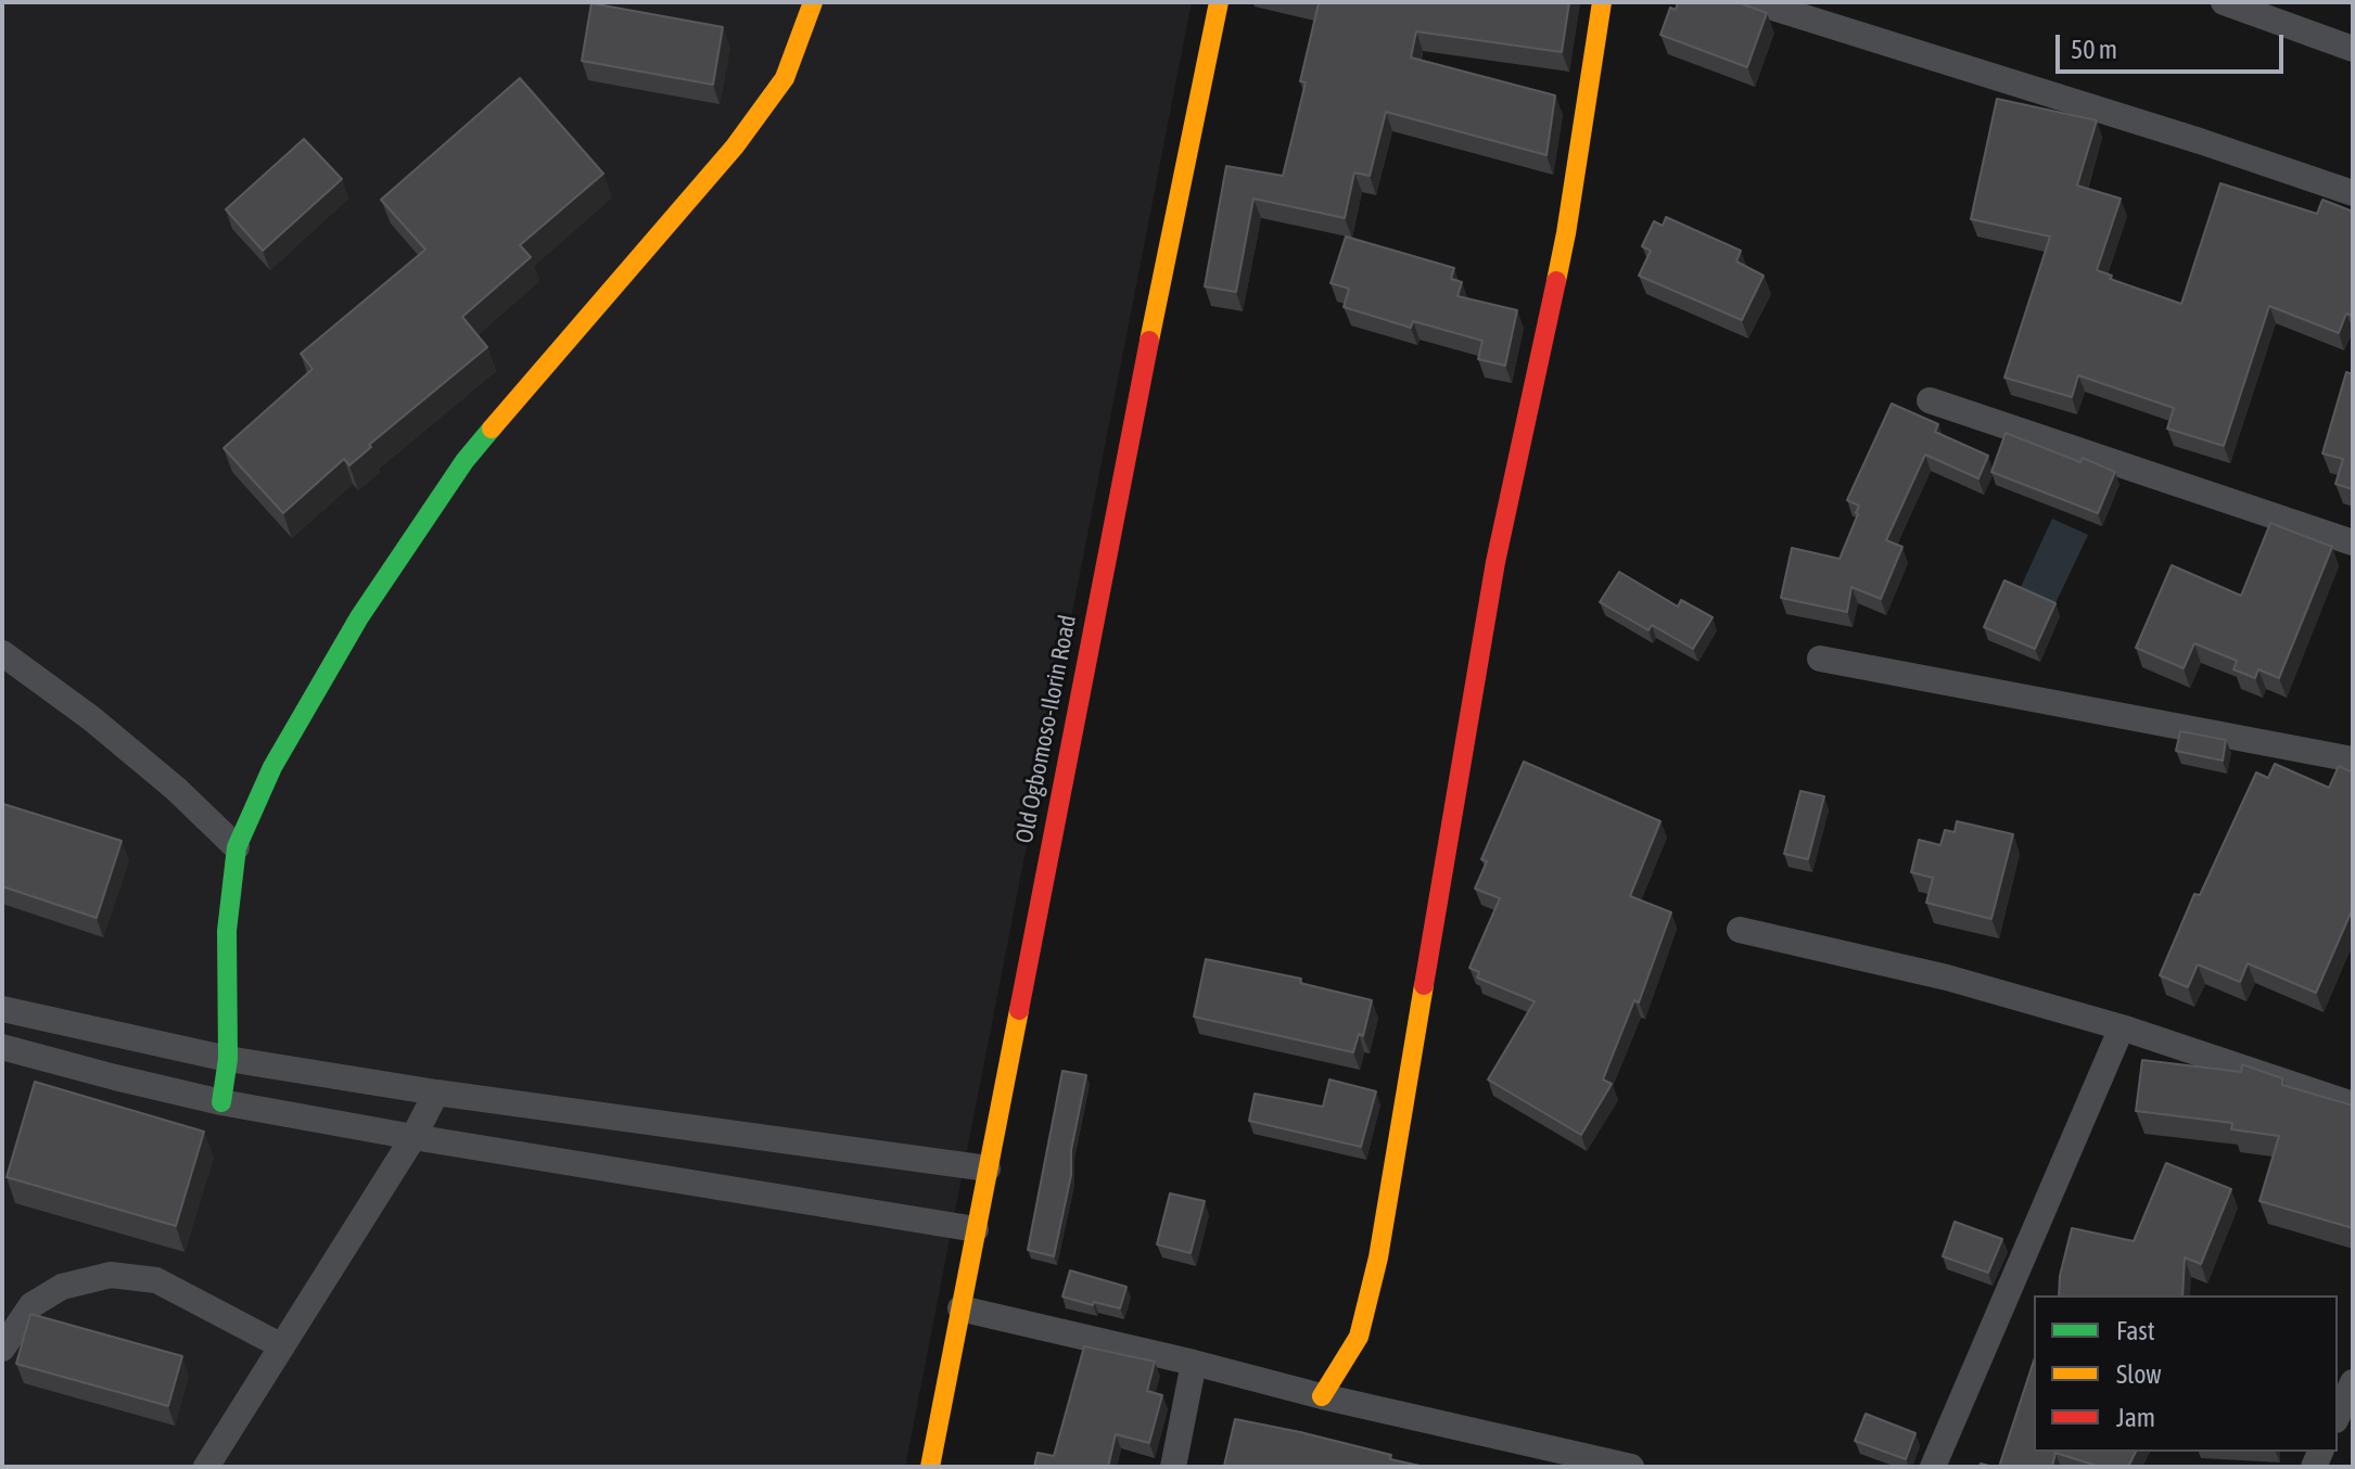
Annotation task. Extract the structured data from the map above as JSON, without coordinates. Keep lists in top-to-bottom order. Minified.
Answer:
{"streets":{"main road":["Old Ogbomoso-Ilorin Road"]},"legend":["Fast","Slow","Jam"],"scale_bar":"50 m"}
